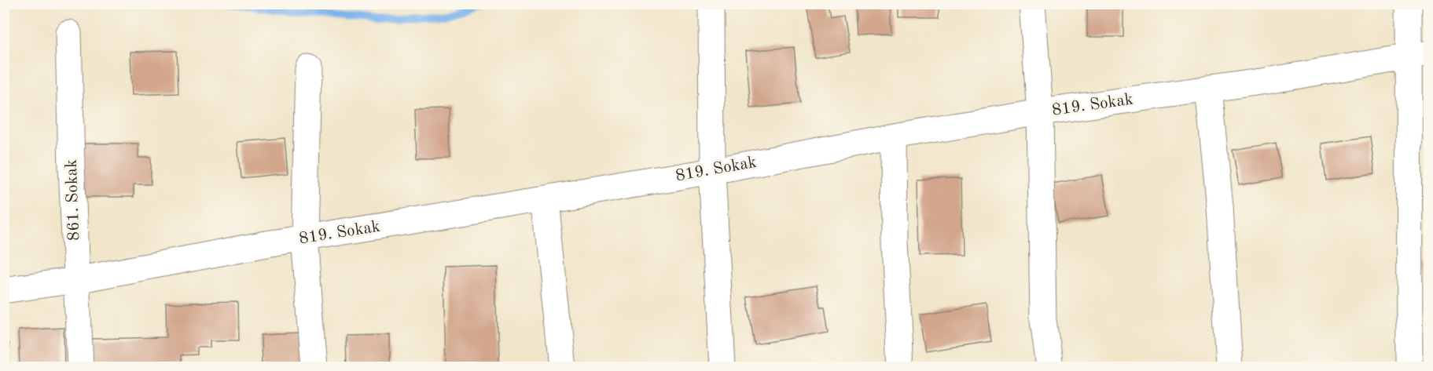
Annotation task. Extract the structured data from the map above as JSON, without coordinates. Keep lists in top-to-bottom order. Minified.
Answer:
{"streets":{"street":["819. Sokak","861. Sokak"]},"crossings":[["819. Sokak","861. Sokak"]]}
